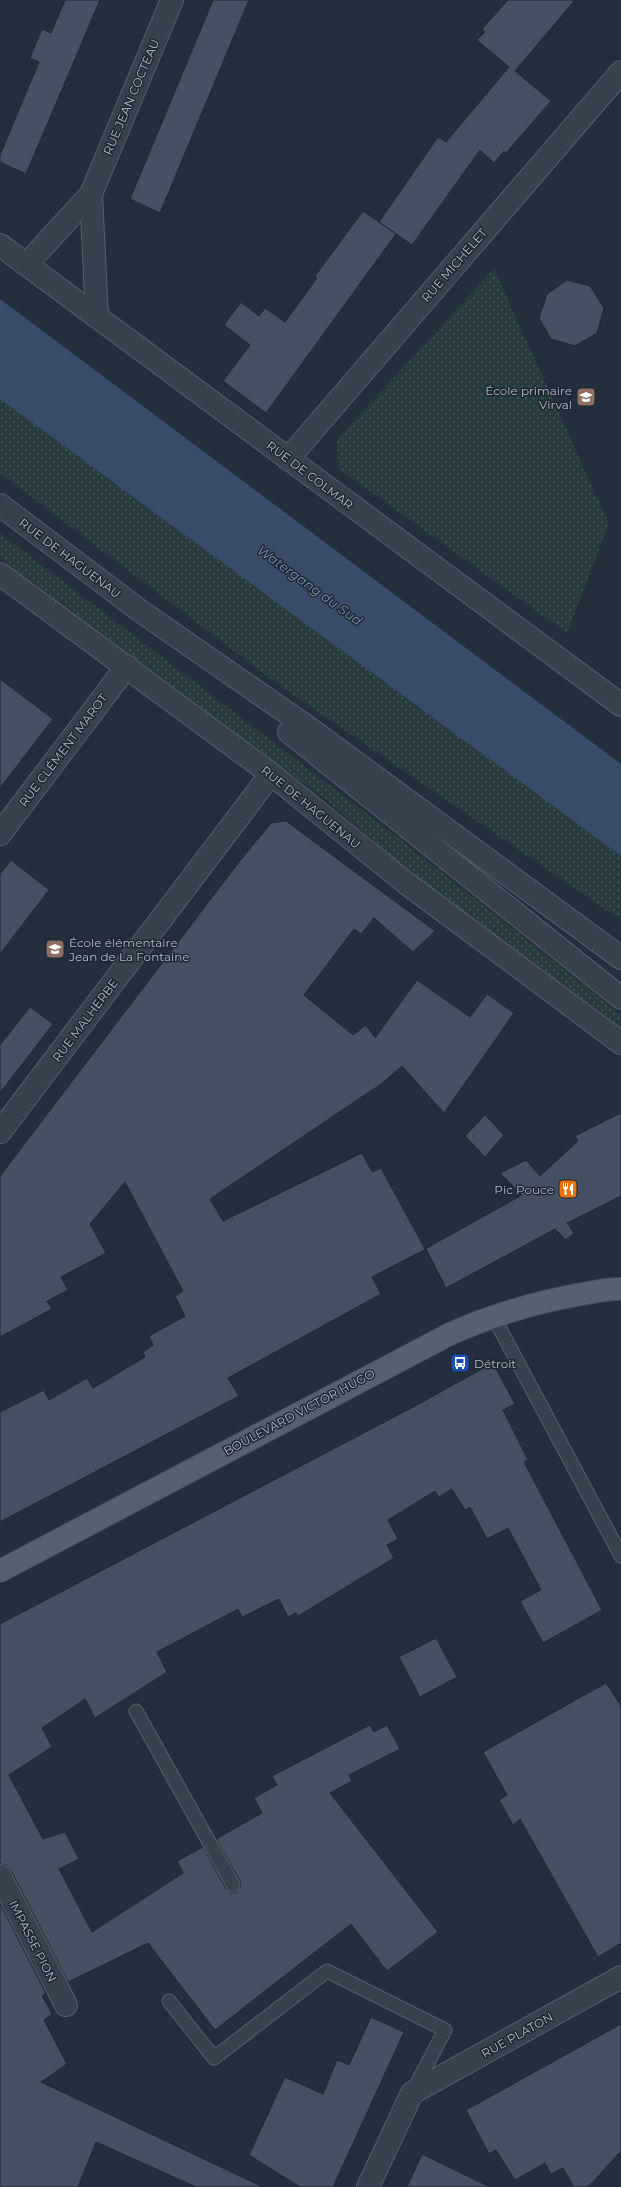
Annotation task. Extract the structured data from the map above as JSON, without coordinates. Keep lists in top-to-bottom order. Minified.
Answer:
{"streets":{"main road":["BOULEVARD VICTOR HUGO"],"street":["RUE JEAN COCTEAU","RUE MICHELET","RUE DE COLMAR","RUE DE HAGUENAU","RUE CLÉMENT MAROT","RUE MALHERBE","IMPASSE PION","RUE PLATON"]},"crossings":[["RUE MICHELET","RUE DE COLMAR"],["RUE DE HAGUENAU","RUE CLÉMENT MAROT"],["RUE DE HAGUENAU","RUE MALHERBE"]],"water":["Watergang du Sud"],"places":{"school or university":["École primaire Virval","École élémentaire Jean de La Fontaine"],"restaurant":["Pic Pouce"],"bus stop":["Détroit"]}}
